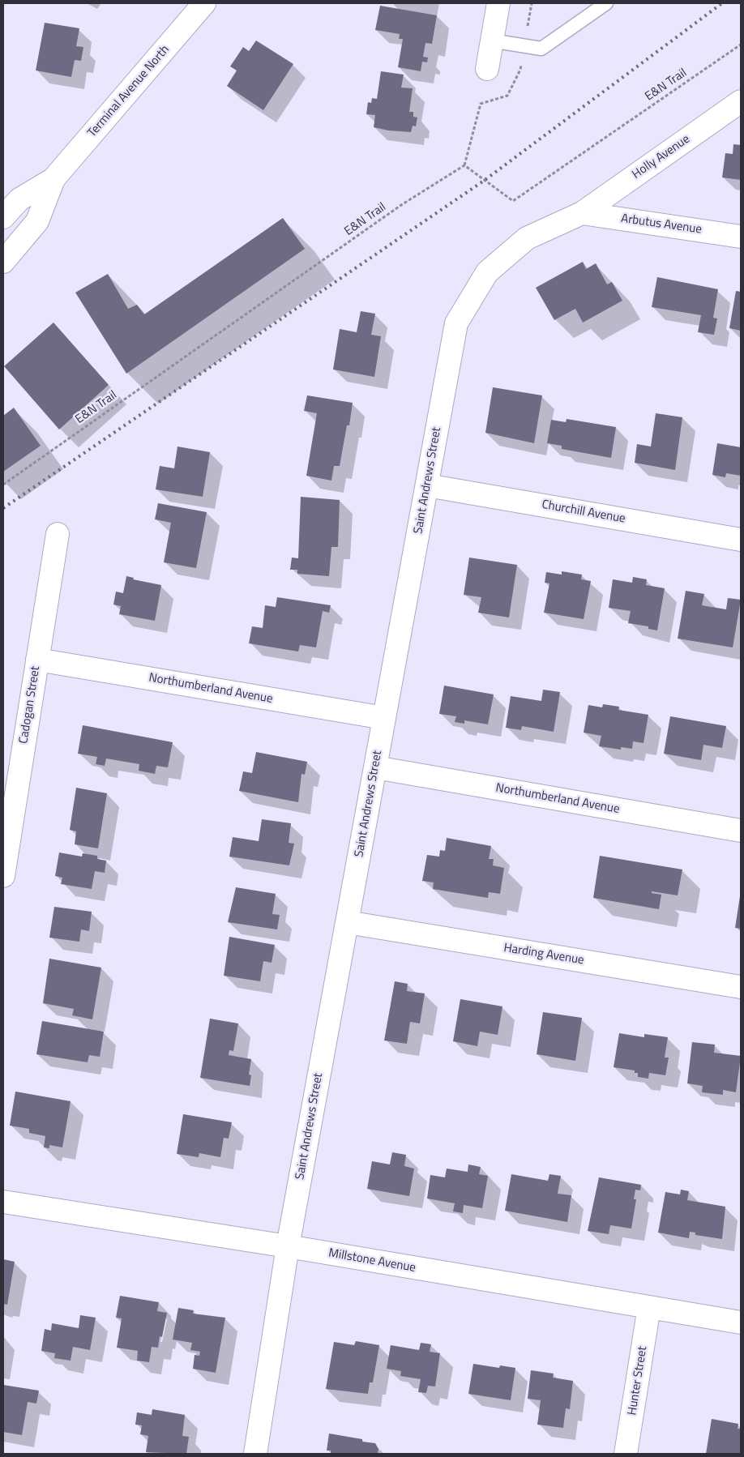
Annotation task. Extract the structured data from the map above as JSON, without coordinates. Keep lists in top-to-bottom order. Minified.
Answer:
{"streets":{"street":["Terminal Avenue North","Holly Avenue","Arbutus Avenue","Saint Andrews Street","Churchill Avenue","Northumberland Avenue","Cadogan Street","Harding Avenue","Millstone Avenue","Hunter Street"],"path":["E&N Trail"]},"crossings":[["Holly Avenue","Arbutus Avenue"],["Holly Avenue","Saint Andrews Street"],["Arbutus Avenue","Saint Andrews Street"],["Saint Andrews Street","Churchill Avenue"],["Saint Andrews Street","Northumberland Avenue"],["Saint Andrews Street","Harding Avenue"],["Saint Andrews Street","Millstone Avenue"],["Northumberland Avenue","Cadogan Street"],["Millstone Avenue","Hunter Street"]]}
